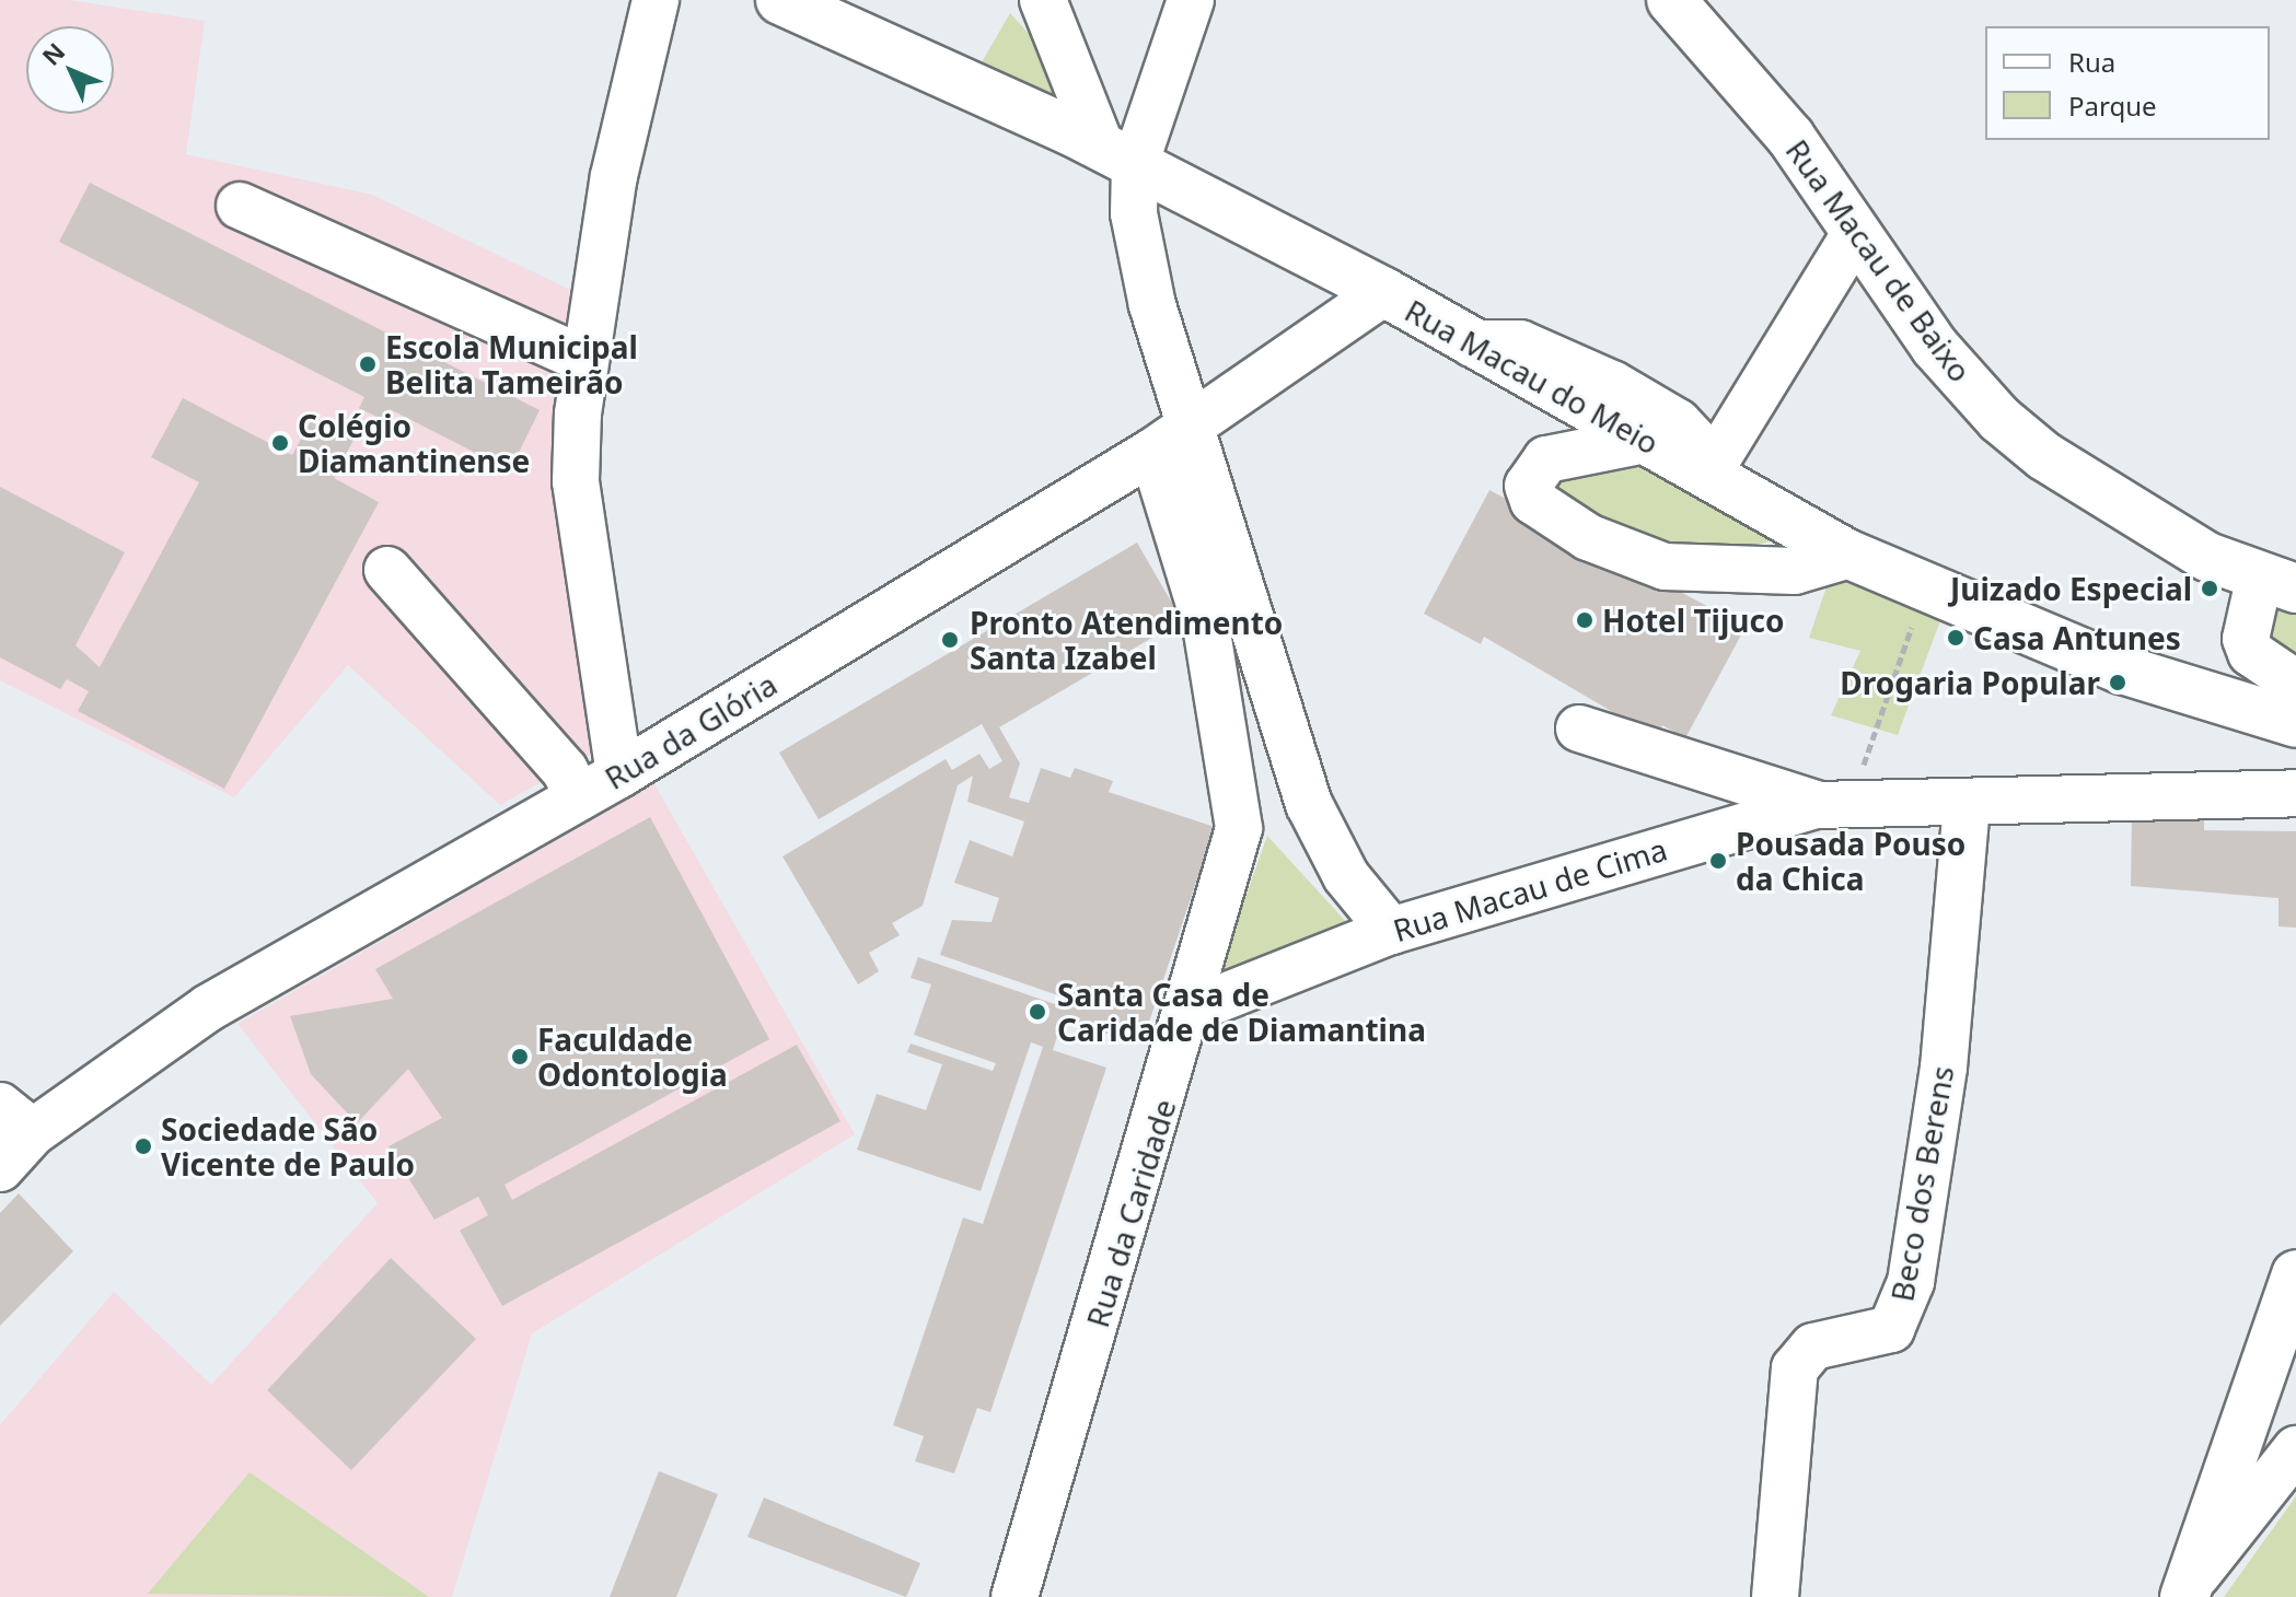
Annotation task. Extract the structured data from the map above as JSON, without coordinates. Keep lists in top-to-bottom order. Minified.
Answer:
{"streets":{"main road":["Rua Macau de Baixo","Rua Macau do Meio"],"street":["Rua da Glória","Rua Macau de Cima","Beco dos Berens","Rua da Caridade"]},"crossings":[["Rua Macau do Meio","Rua da Glória"],["Rua Macau de Cima","Beco dos Berens"],["Rua Macau de Cima","Rua da Caridade"]],"places":["Escola Municipal Belita Tameirão","Colégio Diamantinense","Juizado Especial","Hotel Tijuco","Casa Antunes","Pronto Atendimento Santa Izabel","Drogaria Popular","Pousada Pouso da Chica","Santa Casa de Caridade de Diamantina","Faculdade Odontologia","Sociedade São Vicente de Paulo"],"legend":["Rua","Parque"],"north":"top left"}
